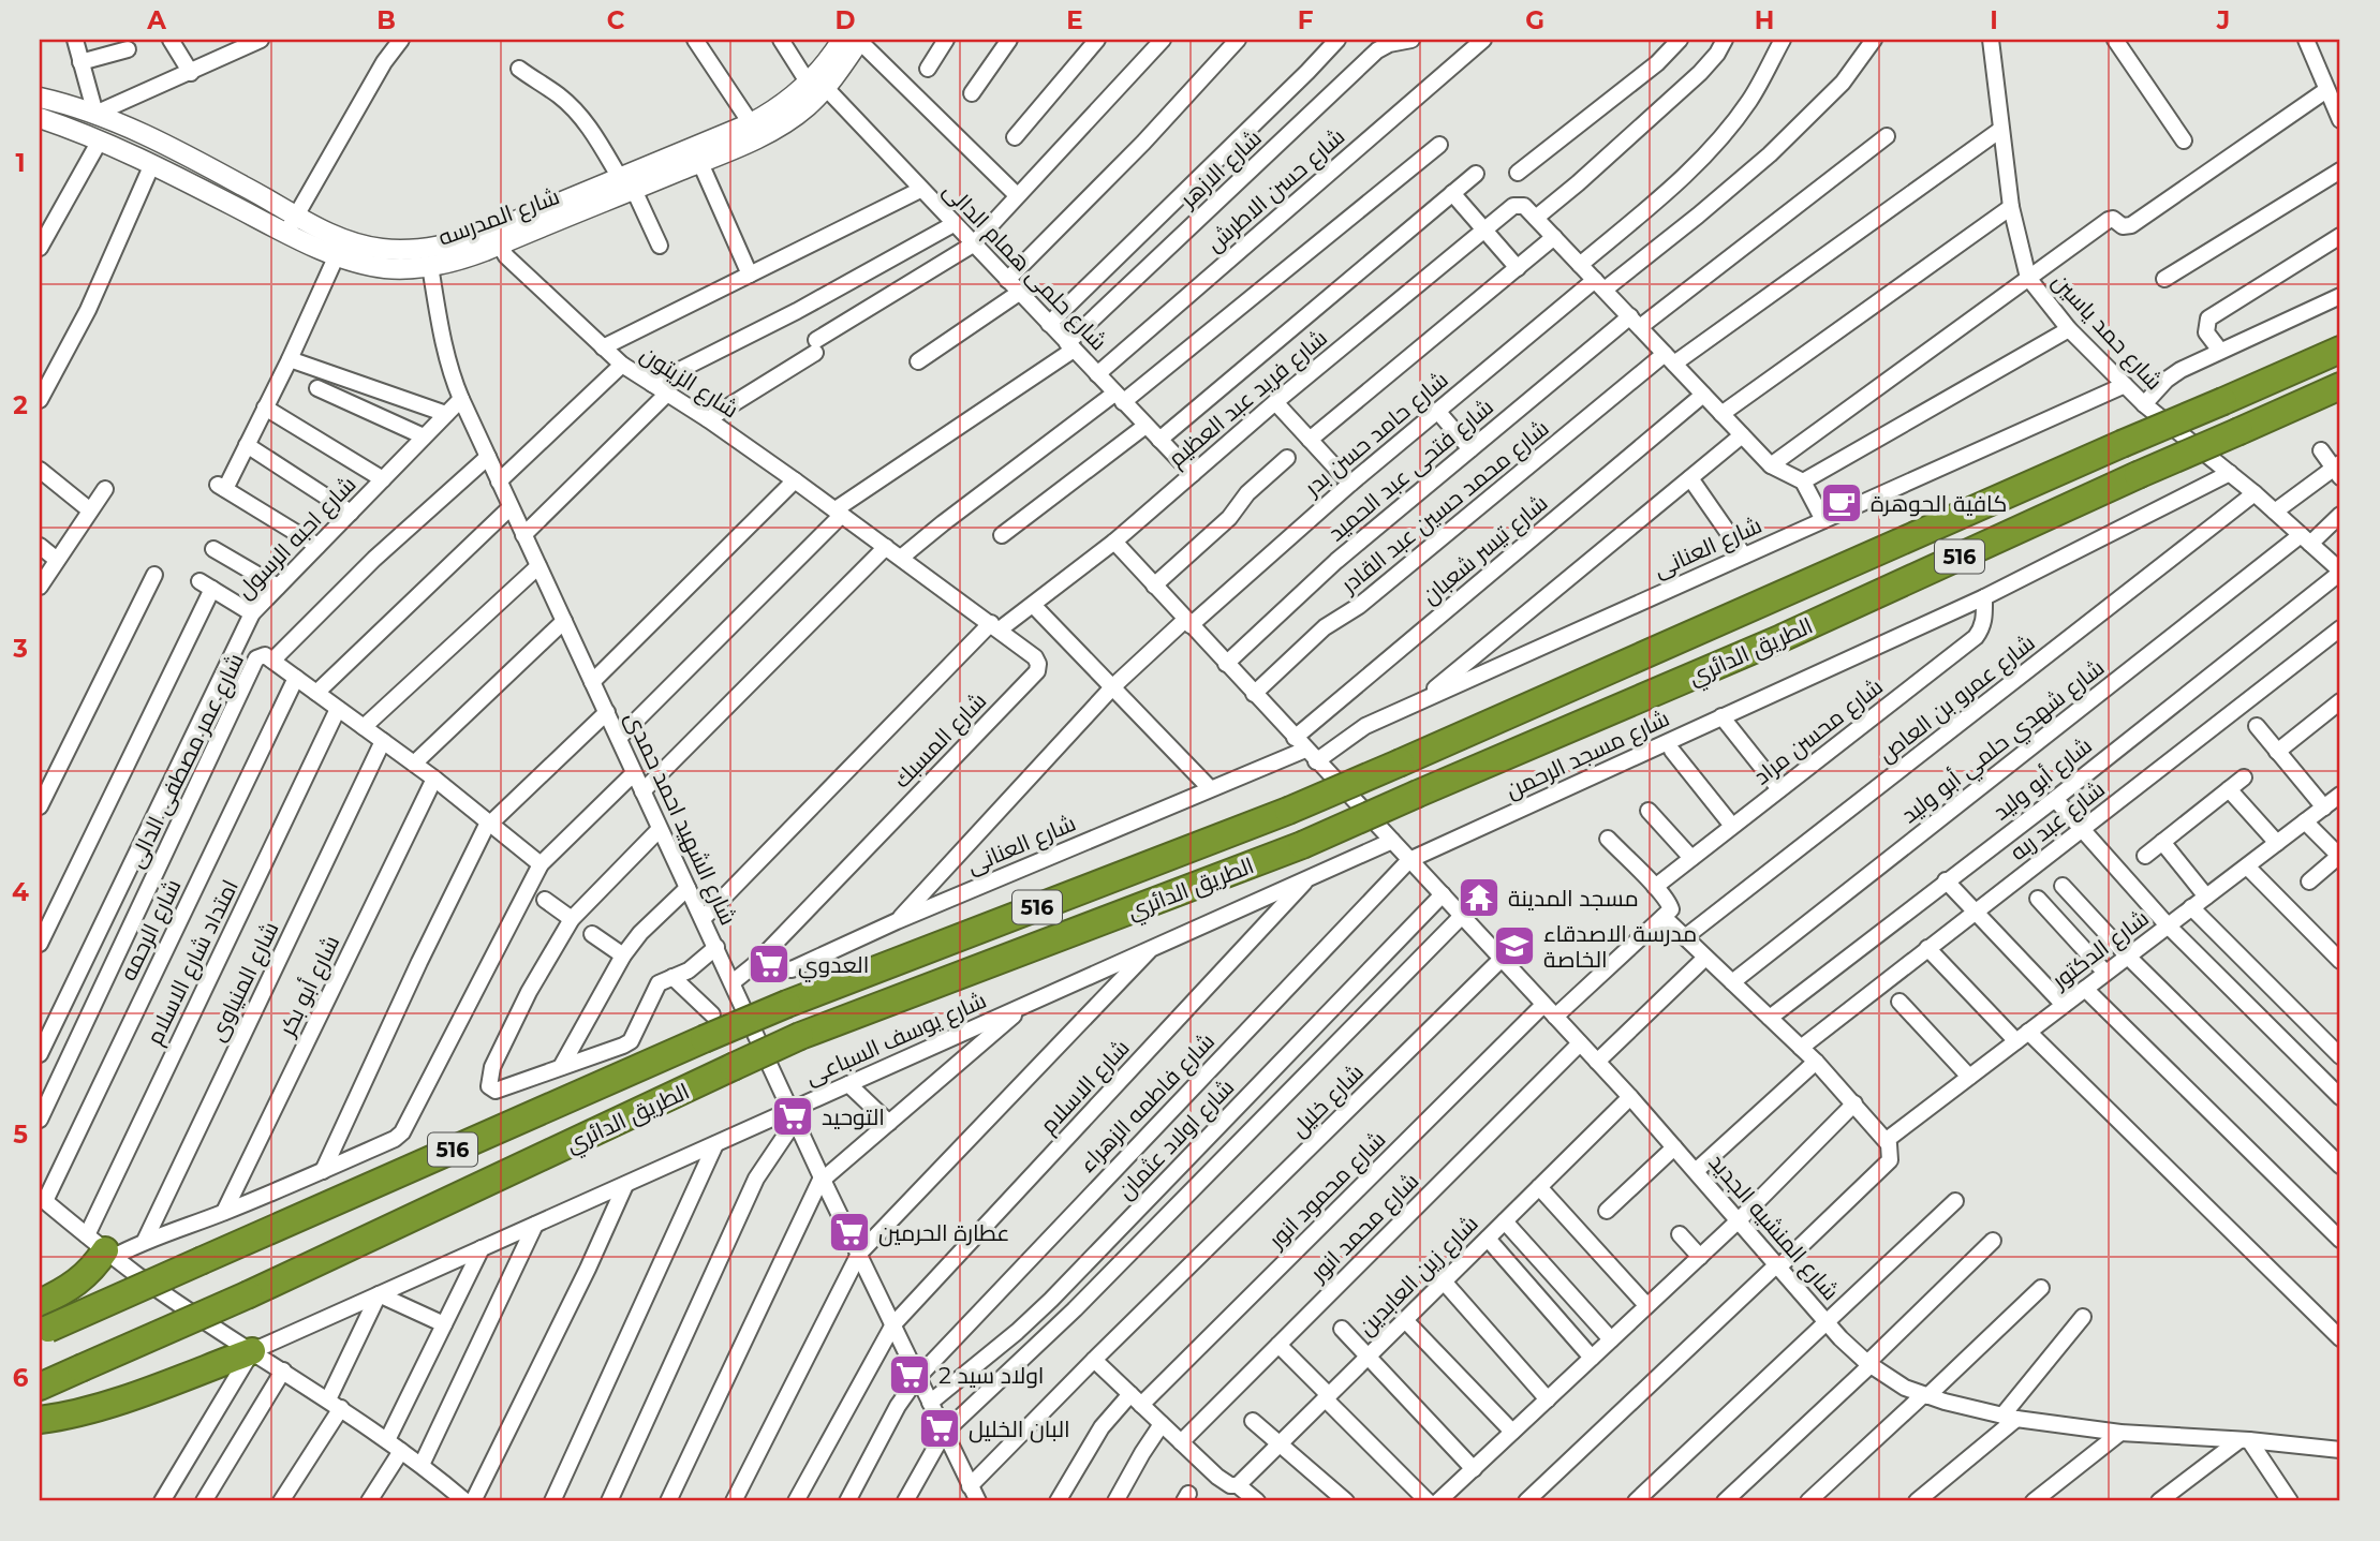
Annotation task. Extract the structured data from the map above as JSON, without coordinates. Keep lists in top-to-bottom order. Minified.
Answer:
{"streets":{"highway":["516","الطريق الدائري"],"street":["شارع الازهر","شارع حسن الاطرش","شارع المدرسه","شارع حلمى همام الدالى","شارع حمد ياسين","شارع الزيتون","شارع فريد عبد العظيم","شارع حامد حسن بدر","شارع فتحى عبد الحميد","شارع محمد حسين عبد القادر","شارع احبه الرسول","شارع العنانى","شارع تيسر شعبان","شارع عمرو بن العاص","شارع محسن مراد","شارع المسبك","شارع شهدي حلمي أبو وليد","شارع مسجد الرحمن","شارع عمر مصطفى الدالى","شارع أبو وليد","شارع الشهيد احمد حمدى","شارع عبد ربه","شارع الرحمه","شارع الدكتور","امتداد شارع الاسلام","شارع المنياوى","شارع أبو بكر","شارع يوسف السباعى","شارع الاسلام","شارع خليل","شارع فاطمه الزهراء","شارع اولاد عثمان","شارع محمود انور","شارع محمد انور","شارع المنشيه الجديد","شارع زين العابدين"]},"crossings":[["شارع الازهر","شارع حلمى همام الدالى"],["شارع الازهر","شارع الزيتون"],["شارع الازهر","شارع الشهيد احمد حمدى"],["شارع حسن الاطرش","شارع حلمى همام الدالى"],["شارع المدرسه","شارع حلمى همام الدالى"],["شارع المدرسه","شارع الزيتون"],["شارع المدرسه","شارع الشهيد احمد حمدى"],["شارع حلمى همام الدالى","شارع فريد عبد العظيم"],["شارع حمد ياسين","شارع محمد حسين عبد القادر"],["شارع حمد ياسين","شارع العنانى"],["شارع حمد ياسين","شارع عمرو بن العاص"],["شارع حمد ياسين","شارع شهدي حلمي أبو وليد"],["شارع حمد ياسين","شارع مسجد الرحمن"],["شارع حمد ياسين","شارع أبو وليد"],["شارع الزيتون","شارع المسبك"],["شارع فريد عبد العظيم","شارع المسبك"],["شارع فريد عبد العظيم","شارع الشهيد احمد حمدى"],["شارع فريد عبد العظيم","شارع المنشيه الجديد"],["شارع حامد حسن بدر","شارع العنانى"],["شارع حامد حسن بدر","شارع المنشيه الجديد"],["شارع فتحى عبد الحميد","شارع المنشيه الجديد"],["شارع محمد حسين عبد القادر","شارع المنشيه الجديد"],["شارع احبه الرسول","شارع الشهيد احمد حمدى"],["شارع العنانى","شارع تيسر شعبان"],["شارع العنانى","شارع المسبك"],["شارع العنانى","شارع المنشيه الجديد"],["شارع تيسر شعبان","شارع المنشيه الجديد"],["شارع محسن مراد","شارع مسجد الرحمن"],["شارع المسبك","شارع الشهيد احمد حمدى"],["شارع مسجد الرحمن","شارع فاطمه الزهراء"],["شارع مسجد الرحمن","شارع المنشيه الجديد"],["شارع عمر مصطفى الدالى","شارع الرحمه"],["شارع عمر مصطفى الدالى","امتداد شارع الاسلام"],["شارع عمر مصطفى الدالى","شارع المنياوى"],["شارع عمر مصطفى الدالى","شارع أبو بكر"],["شارع الشهيد احمد حمدى","شارع يوسف السباعى"],["شارع الشهيد احمد حمدى","شارع الاسلام"],["شارع الشهيد احمد حمدى","شارع خليل"],["شارع الشهيد احمد حمدى","شارع فاطمه الزهراء"],["شارع الشهيد احمد حمدى","شارع اولاد عثمان"],["شارع يوسف السباعى","شارع الاسلام"],["شارع يوسف السباعى","شارع المنشيه الجديد"],["شارع خليل","شارع المنشيه الجديد"],["شارع فاطمه الزهراء","شارع المنشيه الجديد"],["شارع اولاد عثمان","شارع المنشيه الجديد"],["شارع محمود انور","شارع المنشيه الجديد"],["شارع محمد انور","شارع المنشيه الجديد"],["شارع المنشيه الجديد","شارع زين العابدين"]],"places":{"cafe":["كافية الحوهرة"],"temple":["مسجد المدينة"],"school or university":["مدرسة الاصدقاء الخاصة"],"supermarket":["العدوي","التوحيد","عطارة الحرمين","اولاد سيد 2","البان الخليل"]},"grid":{"columns":["A","B","C","D","E","F","G","H","I","J"],"rows":["1","2","3","4","5","6"]}}
